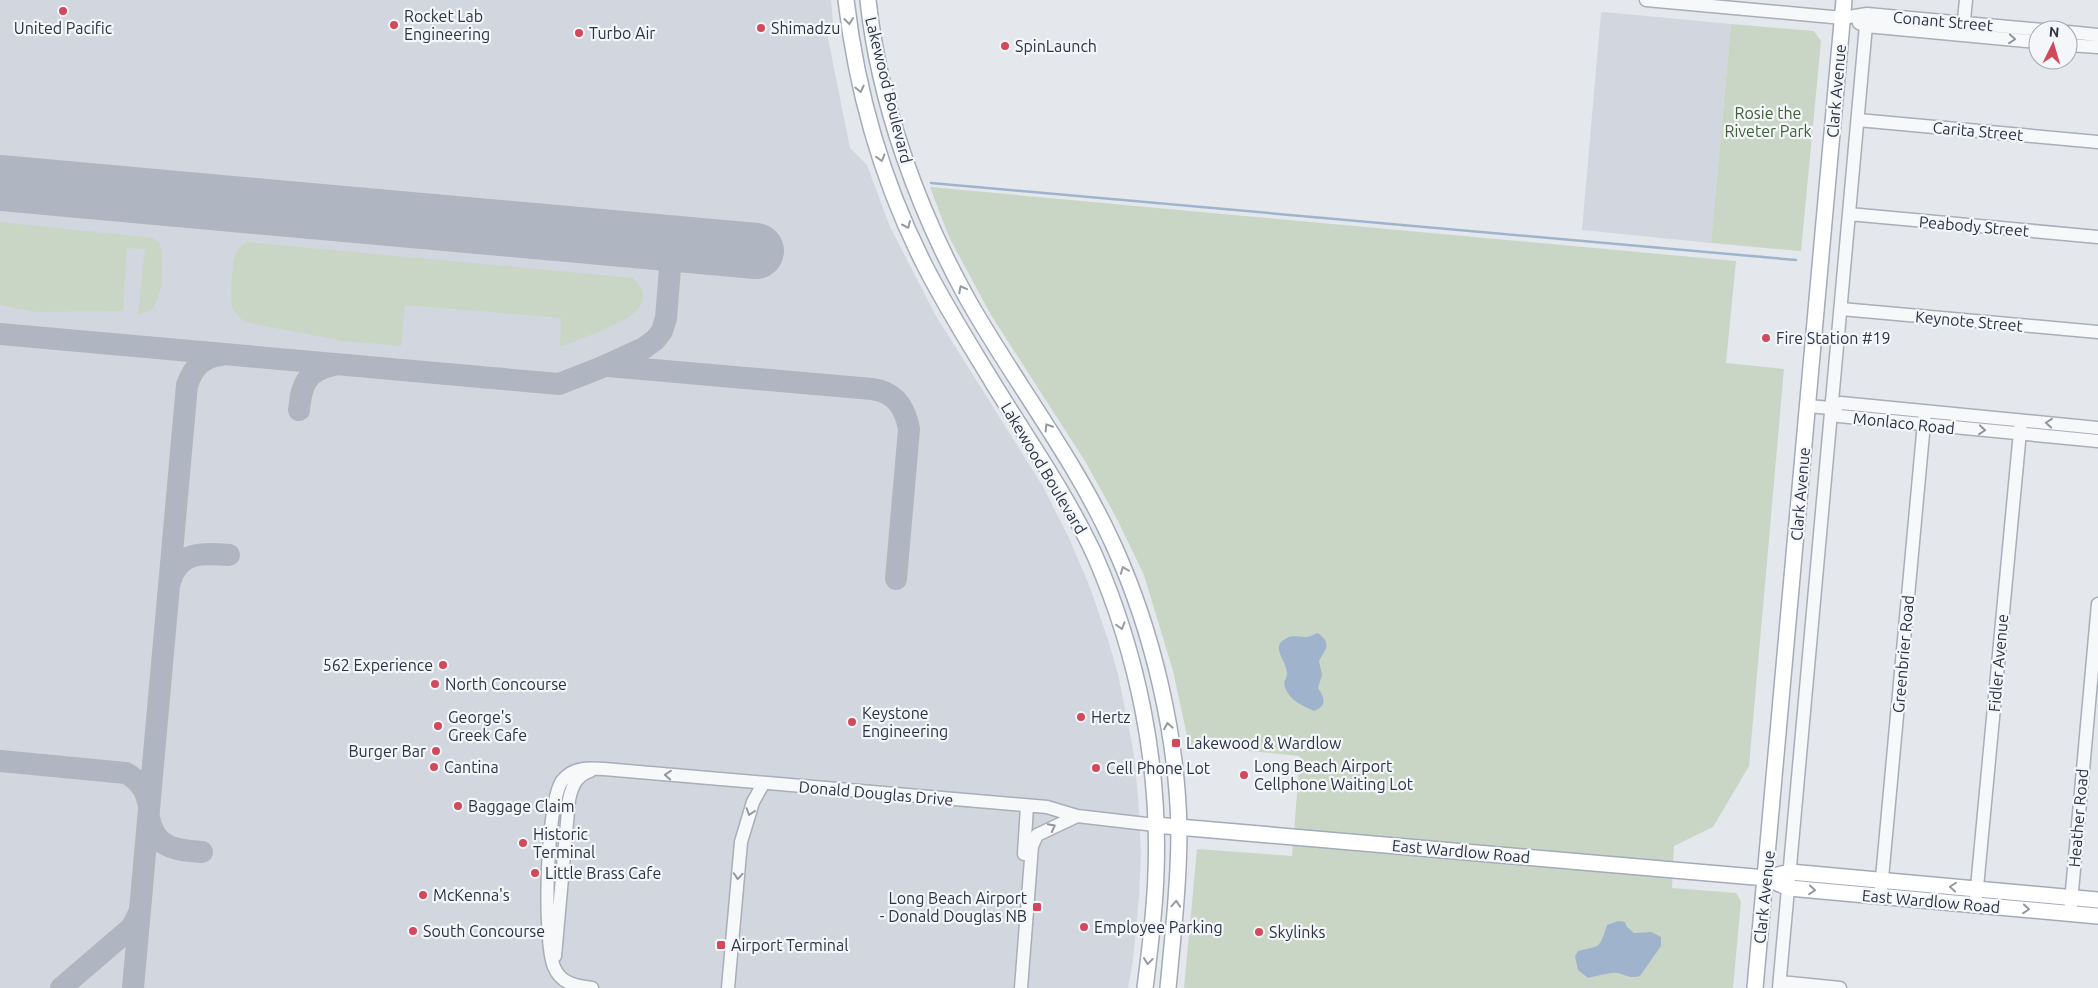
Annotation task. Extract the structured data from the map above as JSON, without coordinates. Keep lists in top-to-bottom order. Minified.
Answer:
{"streets":{"main road":["Lakewood Boulevard","Clark Avenue","East Wardlow Road"],"street":["Conant Street","Carita Street","Peabody Street","Keynote Street","Monlaco Road","Greenbrier Road","Fidler Avenue","Donald Douglas Drive","Heather Road"]},"crossings":[["Conant Street","Clark Avenue"],["Lakewood Boulevard","Donald Douglas Drive"],["Lakewood Boulevard","East Wardlow Road"],["Clark Avenue","Carita Street"],["Clark Avenue","Peabody Street"],["Clark Avenue","Keynote Street"],["Clark Avenue","Monlaco Road"],["Clark Avenue","East Wardlow Road"],["Monlaco Road","Greenbrier Road"],["Monlaco Road","Fidler Avenue"],["Greenbrier Road","East Wardlow Road"],["Fidler Avenue","East Wardlow Road"],["Donald Douglas Drive","East Wardlow Road"],["Heather Road","East Wardlow Road"]],"parks":["Rosie the Riveter Park"],"places":{"other":["United Pacific","Rocket Lab Engineering","Shimadzu","Turbo Air","SpinLaunch","Fire Station #19","562 Experience","North Concourse","Hertz","Keystone Engineering","George's Greek Cafe","Burger Bar","Cantina","Cell Phone Lot","Long Beach Airport Cellphone Waiting Lot","Baggage Claim","Historic Terminal","Little Brass Cafe","McKenna's","Employee Parking","South Concourse","Skylinks"],"transit":["Lakewood & Wardlow","Long Beach Airport - Donald Douglas NB","Airport Terminal"]},"north":"top"}
